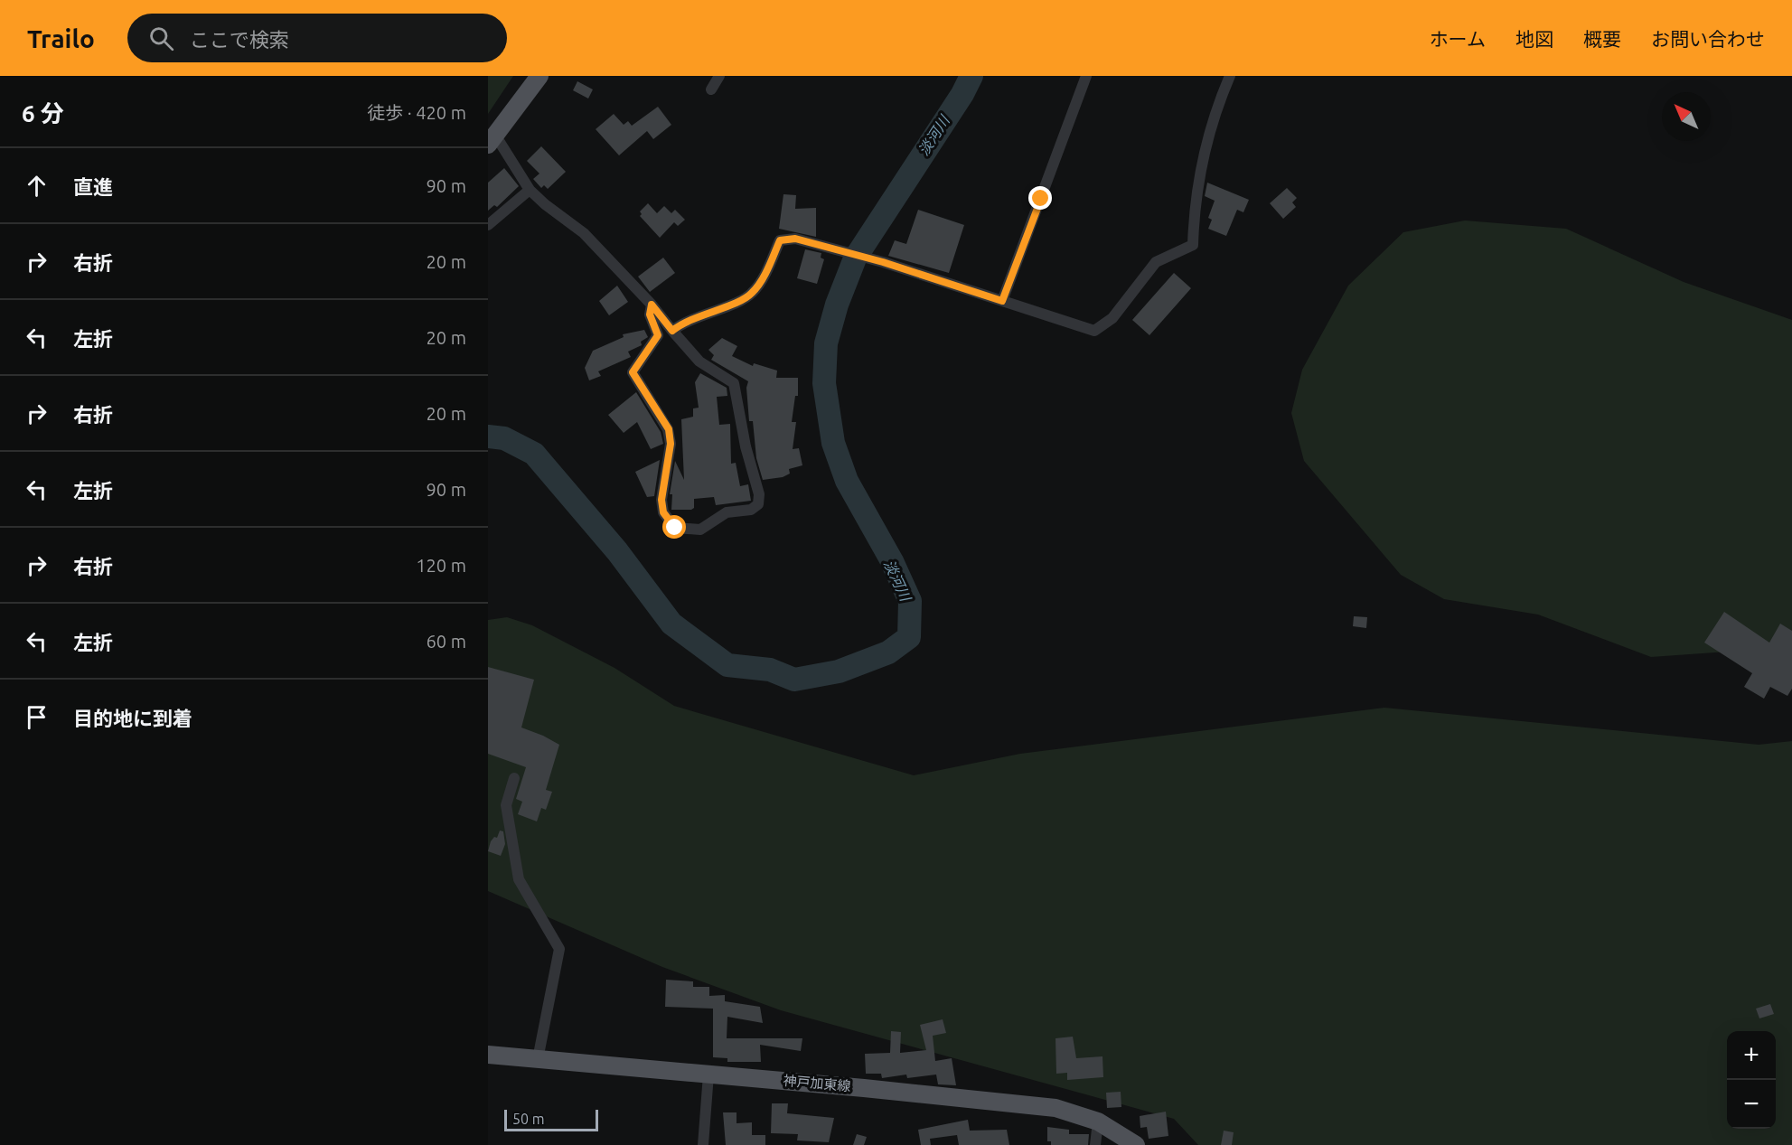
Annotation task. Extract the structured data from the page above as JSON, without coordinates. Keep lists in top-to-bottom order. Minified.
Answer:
{"streets":{"main road":["神戸加東線"]},"water":["淡河川"],"scale_bar":"50 m","north":"top left","page":{"header":"Trailo","search":"ここで検索","nav":["ホーム","地図","概要","お問い合わせ"],"heading":["6 分","徒歩 · 420 m"],"list":[["直進","90 m"],["右折","20 m"],["左折","20 m"],["右折","20 m"],["左折","90 m"],["右折","120 m"],["左折","60 m"],"目的地に到着"],"map_buttons":["+","−"],"scale":"50 m"}}
